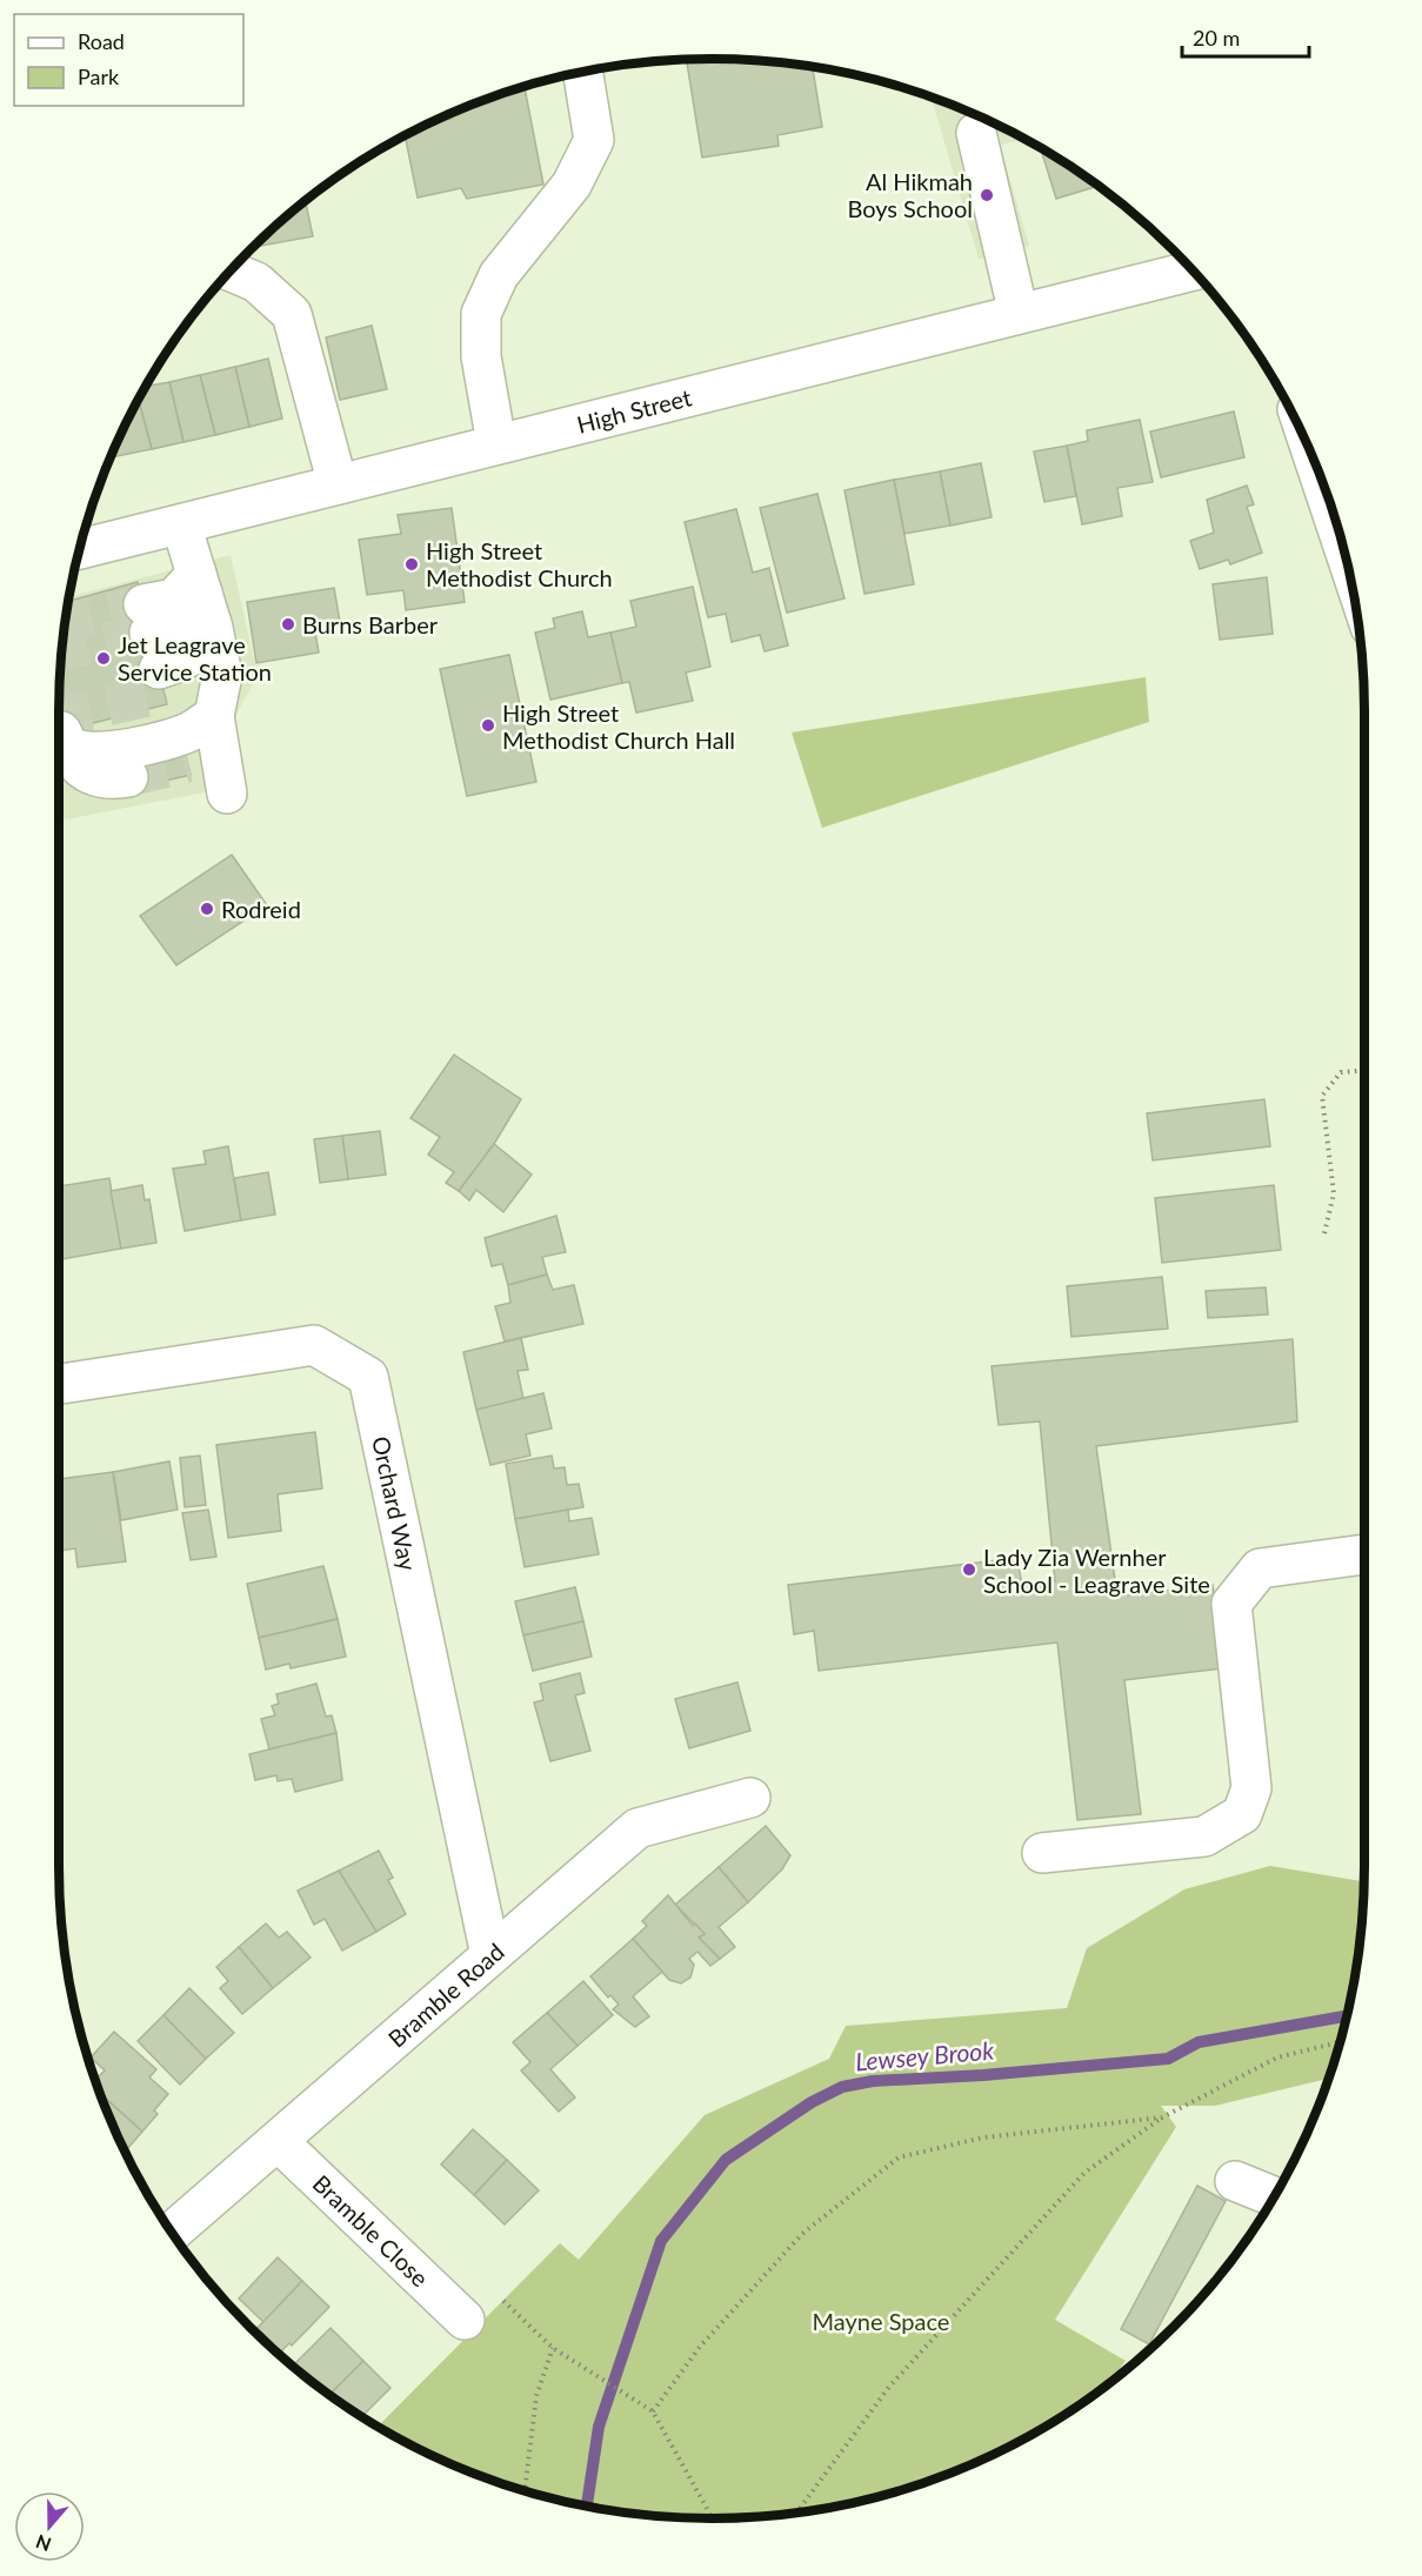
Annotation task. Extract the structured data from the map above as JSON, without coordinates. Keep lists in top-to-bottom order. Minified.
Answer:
{"streets":{"street":["High Street","Orchard Way","Bramble Road","Bramble Close"]},"crossings":[["Orchard Way","Bramble Road"],["Bramble Road","Bramble Close"]],"water":["Lewsey Brook"],"parks":["Mayne Space"],"places":["Al Hikmah Boys School","High Street Methodist Church","Burns Barber","Jet Leagrave Service Station","High Street Methodist Church Hall","Rodreid","Lady Zia Wernher School - Leagrave Site"],"legend":["Road","Park"],"scale_bar":"20 m","north":"bottom"}
